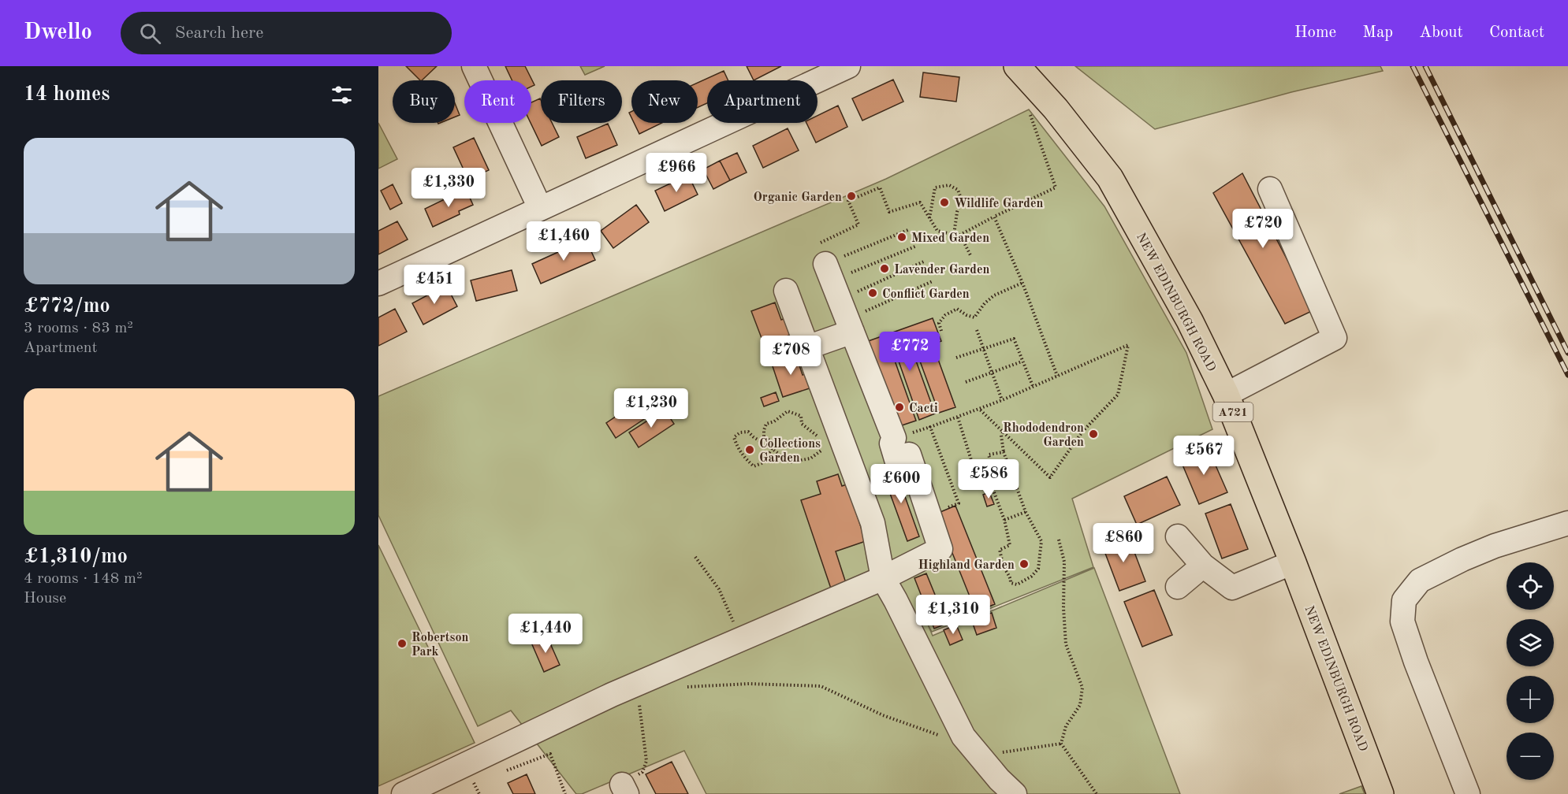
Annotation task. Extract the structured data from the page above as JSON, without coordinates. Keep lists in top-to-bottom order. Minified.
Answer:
{"streets":{"main road":["NEW EDINBURGH ROAD","A721"]},"places":["Organic Garden","Wildlife Garden","Mixed Garden","Lavender Garden","Conflict Garden","Cacti","Rhododendron Garden","Collections Garden","Highland Garden","Robertson Park"],"page":{"header":"Dwello","search":"Search here","nav":["Home","Map","About","Contact"],"heading":"14 homes","chip":["Buy","Rent","Filters","New","Apartment"],"list":[{"name":"£772/mo","note":"3 rooms · 83 m² · Apartment"},{"name":"£1,310/mo","note":"4 rooms · 148 m² · House"}],"price":["£966","£1,330","£720","£1,460","£451","£772","£708","£1,230","£567","£586","£600","£860","£1,310","£1,440"],"map_buttons":["+","−"]}}
